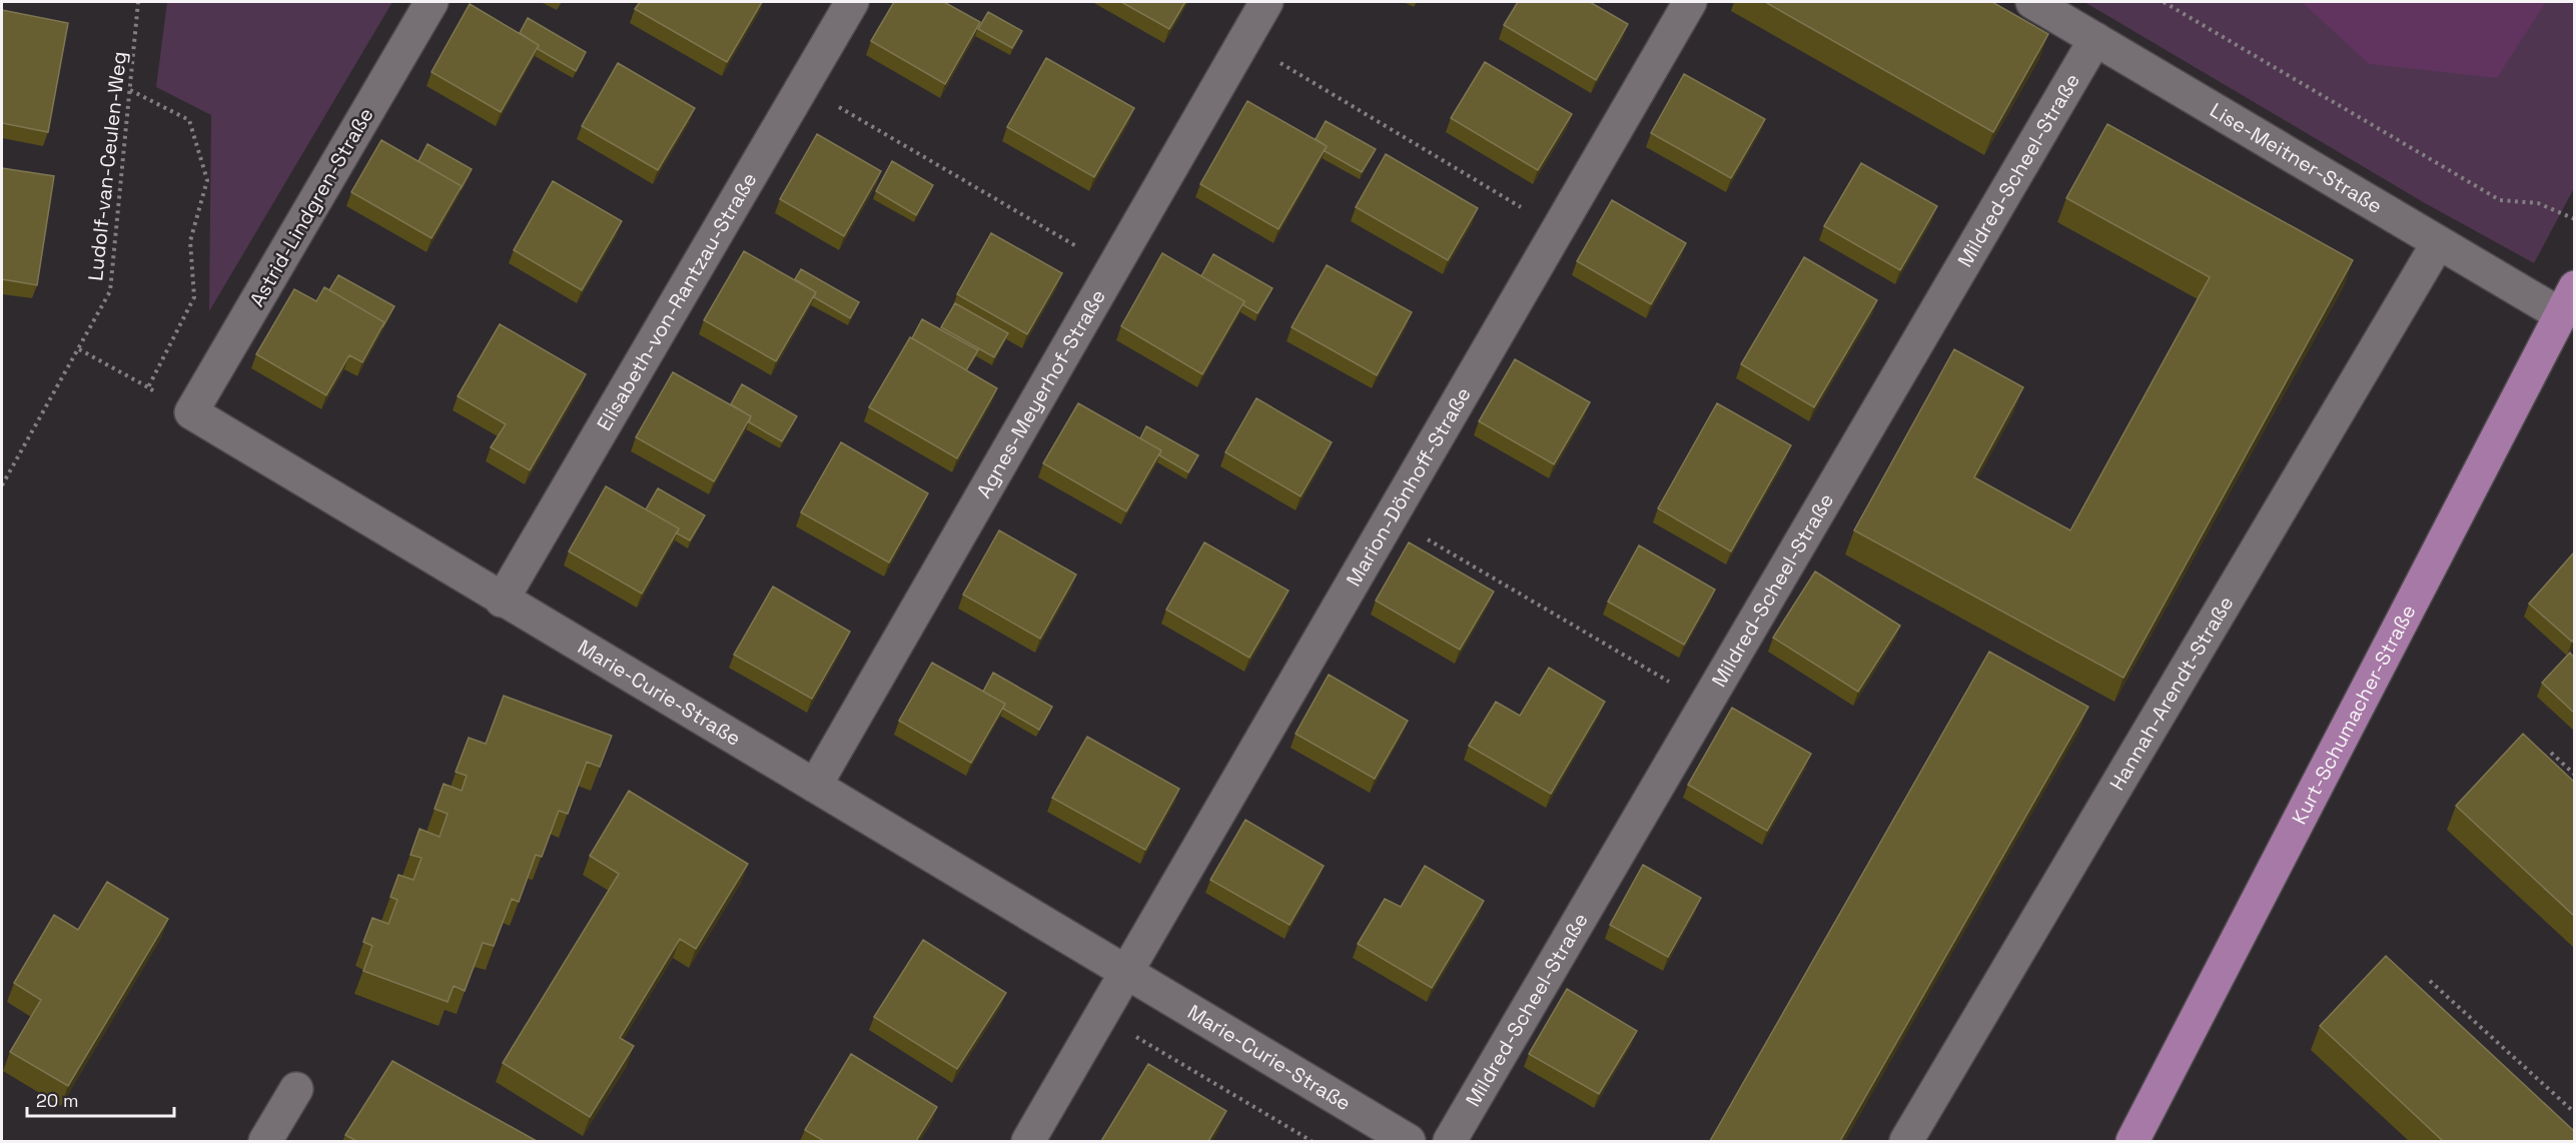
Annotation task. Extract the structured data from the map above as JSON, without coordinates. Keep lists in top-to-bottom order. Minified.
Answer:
{"streets":{"main road":["Kurt-Schumacher-Straße"],"street":["Lise-Meitner-Straße","Mildred-Scheel-Straße","Astrid-Lindgren-Straße","Elisabeth-von-Rantzau-Straße","Agnes-Meyerhof-Straße","Marion-Dönhoff-Straße","Hannah-Arendt-Straße","Marie-Curie-Straße"],"path":["Ludolf-van-Ceulen-Weg"]},"crossings":[["Lise-Meitner-Straße","Mildred-Scheel-Straße"],["Lise-Meitner-Straße","Hannah-Arendt-Straße"],["Lise-Meitner-Straße","Kurt-Schumacher-Straße"],["Astrid-Lindgren-Straße","Marie-Curie-Straße"],["Elisabeth-von-Rantzau-Straße","Marie-Curie-Straße"],["Agnes-Meyerhof-Straße","Marie-Curie-Straße"],["Marion-Dönhoff-Straße","Marie-Curie-Straße"]],"scale_bar":"20 m"}
